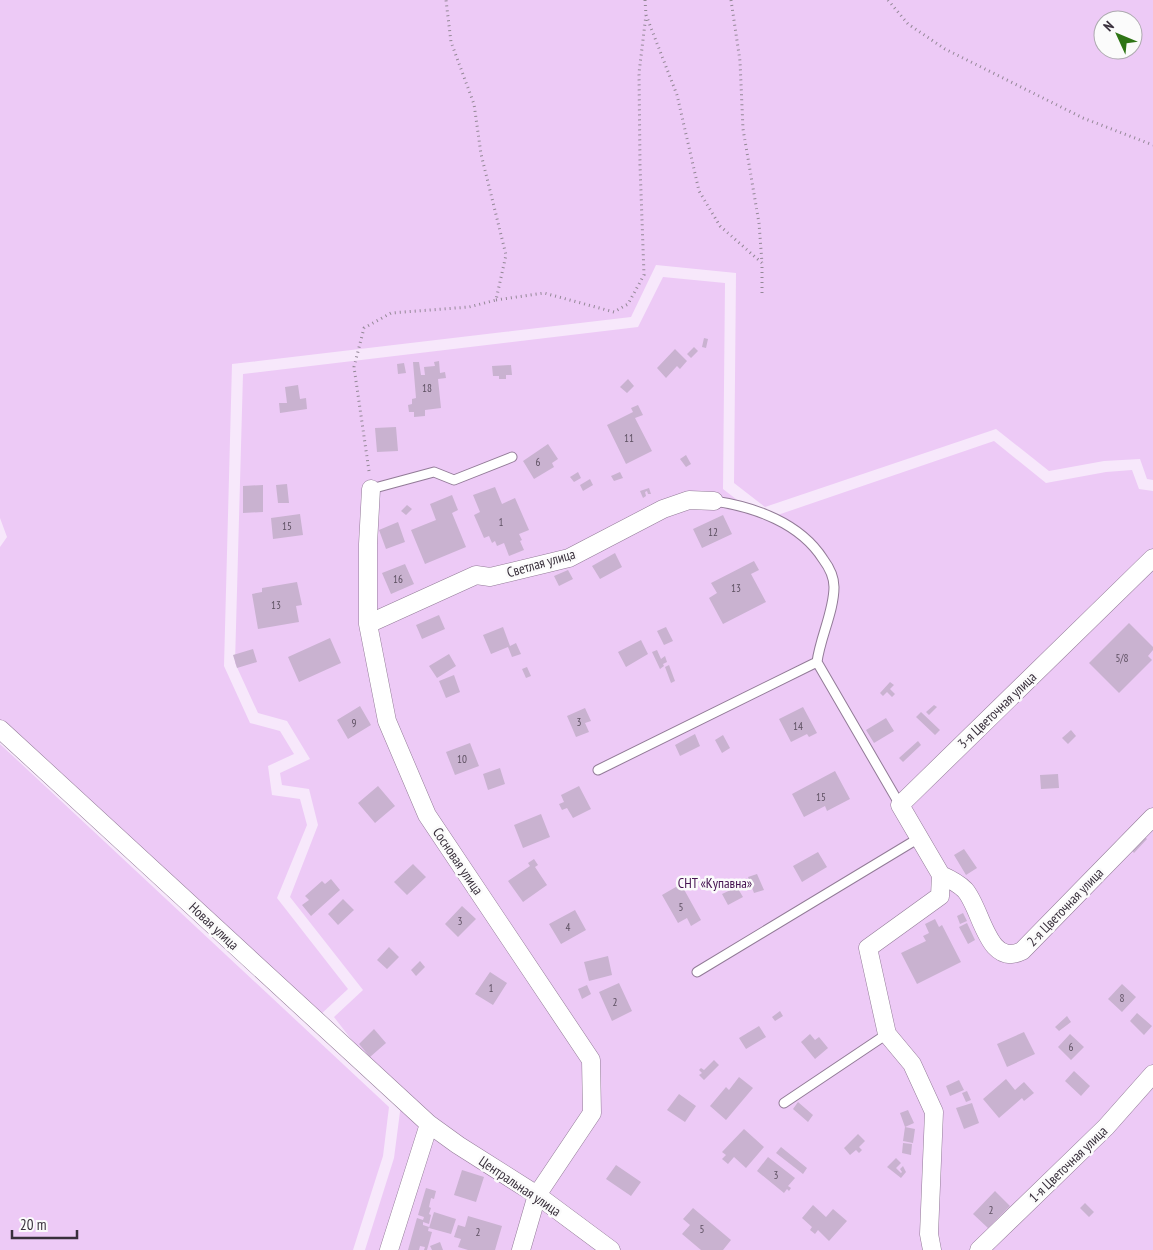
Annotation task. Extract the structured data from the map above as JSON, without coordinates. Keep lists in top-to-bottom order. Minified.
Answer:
{"streets":{"street":["Светлая улица","3-я Цветочная улица","Сосновая улица","2-я Цветочная улица","Новая улица","1-я Цветочная улица","Центральная улица"]},"crossings":[["Светлая улица","Сосновая улица"],["Сосновая улица","Центральная улица"],["Новая улица","Центральная улица"]],"parks":["СНТ «Купавна»"],"house_numbers":["18","11","6","1","15","12","16","13","13","5/8","3","9","14","10","15","5","3","4","1","8","2","6","3","2","5","2"],"scale_bar":"20 m","north":"top left"}
